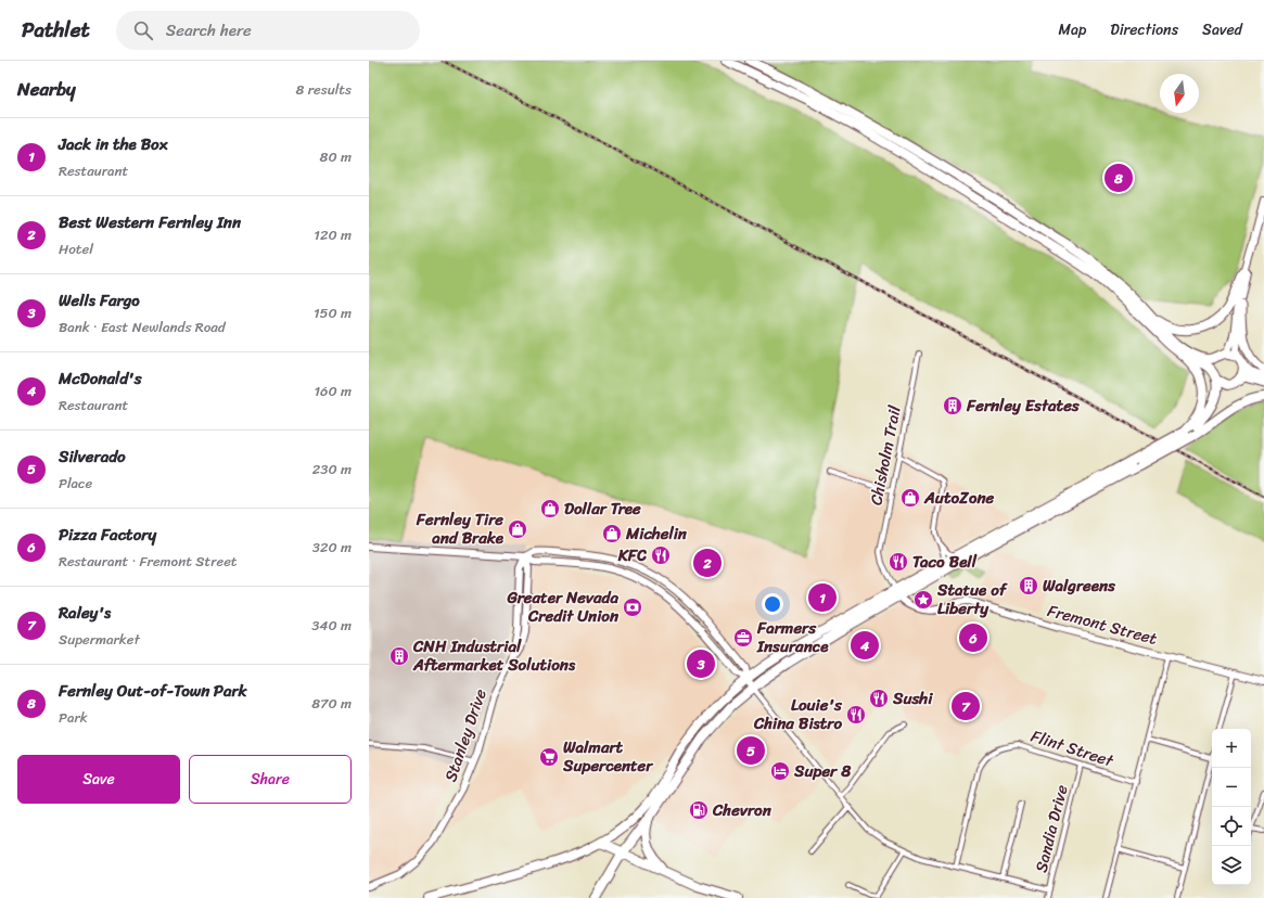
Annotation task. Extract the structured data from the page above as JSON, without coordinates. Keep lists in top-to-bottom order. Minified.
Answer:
{"streets":{"street":["Chisholm Trail","Fremont Street","Stanley Drive","Flint Street","Sandia Drive"]},"crossings":[["Chisholm Trail","Fremont Street"],["Flint Street","Sandia Drive"]],"places":{"building":["Fernley Estates","Walgreens","CNH Industrial Aftermarket Solutions"],"shop":["AutoZone","Dollar Tree","Fernley Tire and Brake","Michelin"],"restaurant":["KFC","Taco Bell","Sushi","Louie's China Bistro"],"place":["Statue of Liberty"],"bank":["Greater Nevada Credit Union"],"office":["Farmers Insurance"],"supermarket":["Walmart Supercenter"],"hotel":["Super 8"],"fuel station":["Chevron"]},"north":"bottom","page":{"header":"Pathlet","search":"Search here","nav":["Map","Directions","Saved"],"heading":["Nearby","8 results"],"list":[{"mark":"1","name":"Jack in the Box","note":"Restaurant","value":"80 m"},{"mark":"2","name":"Best Western Fernley Inn","note":"Hotel","value":"120 m"},{"mark":"3","name":"Wells Fargo","note":"Bank · East Newlands Road","value":"150 m"},{"mark":"4","name":"McDonald's","note":"Restaurant","value":"160 m"},{"mark":"5","name":"Silverado","note":"Place","value":"230 m"},{"mark":"6","name":"Pizza Factory","note":"Restaurant · Fremont Street","value":"320 m"},{"mark":"7","name":"Raley's","note":"Supermarket","value":"340 m"},{"mark":"8","name":"Fernley Out-of-Town Park","note":"Park","value":"870 m"}],"pins":["8","2","1","6","4","3","7","5"],"map_buttons":["+","−"],"buttons":["Save","Share"]}}
